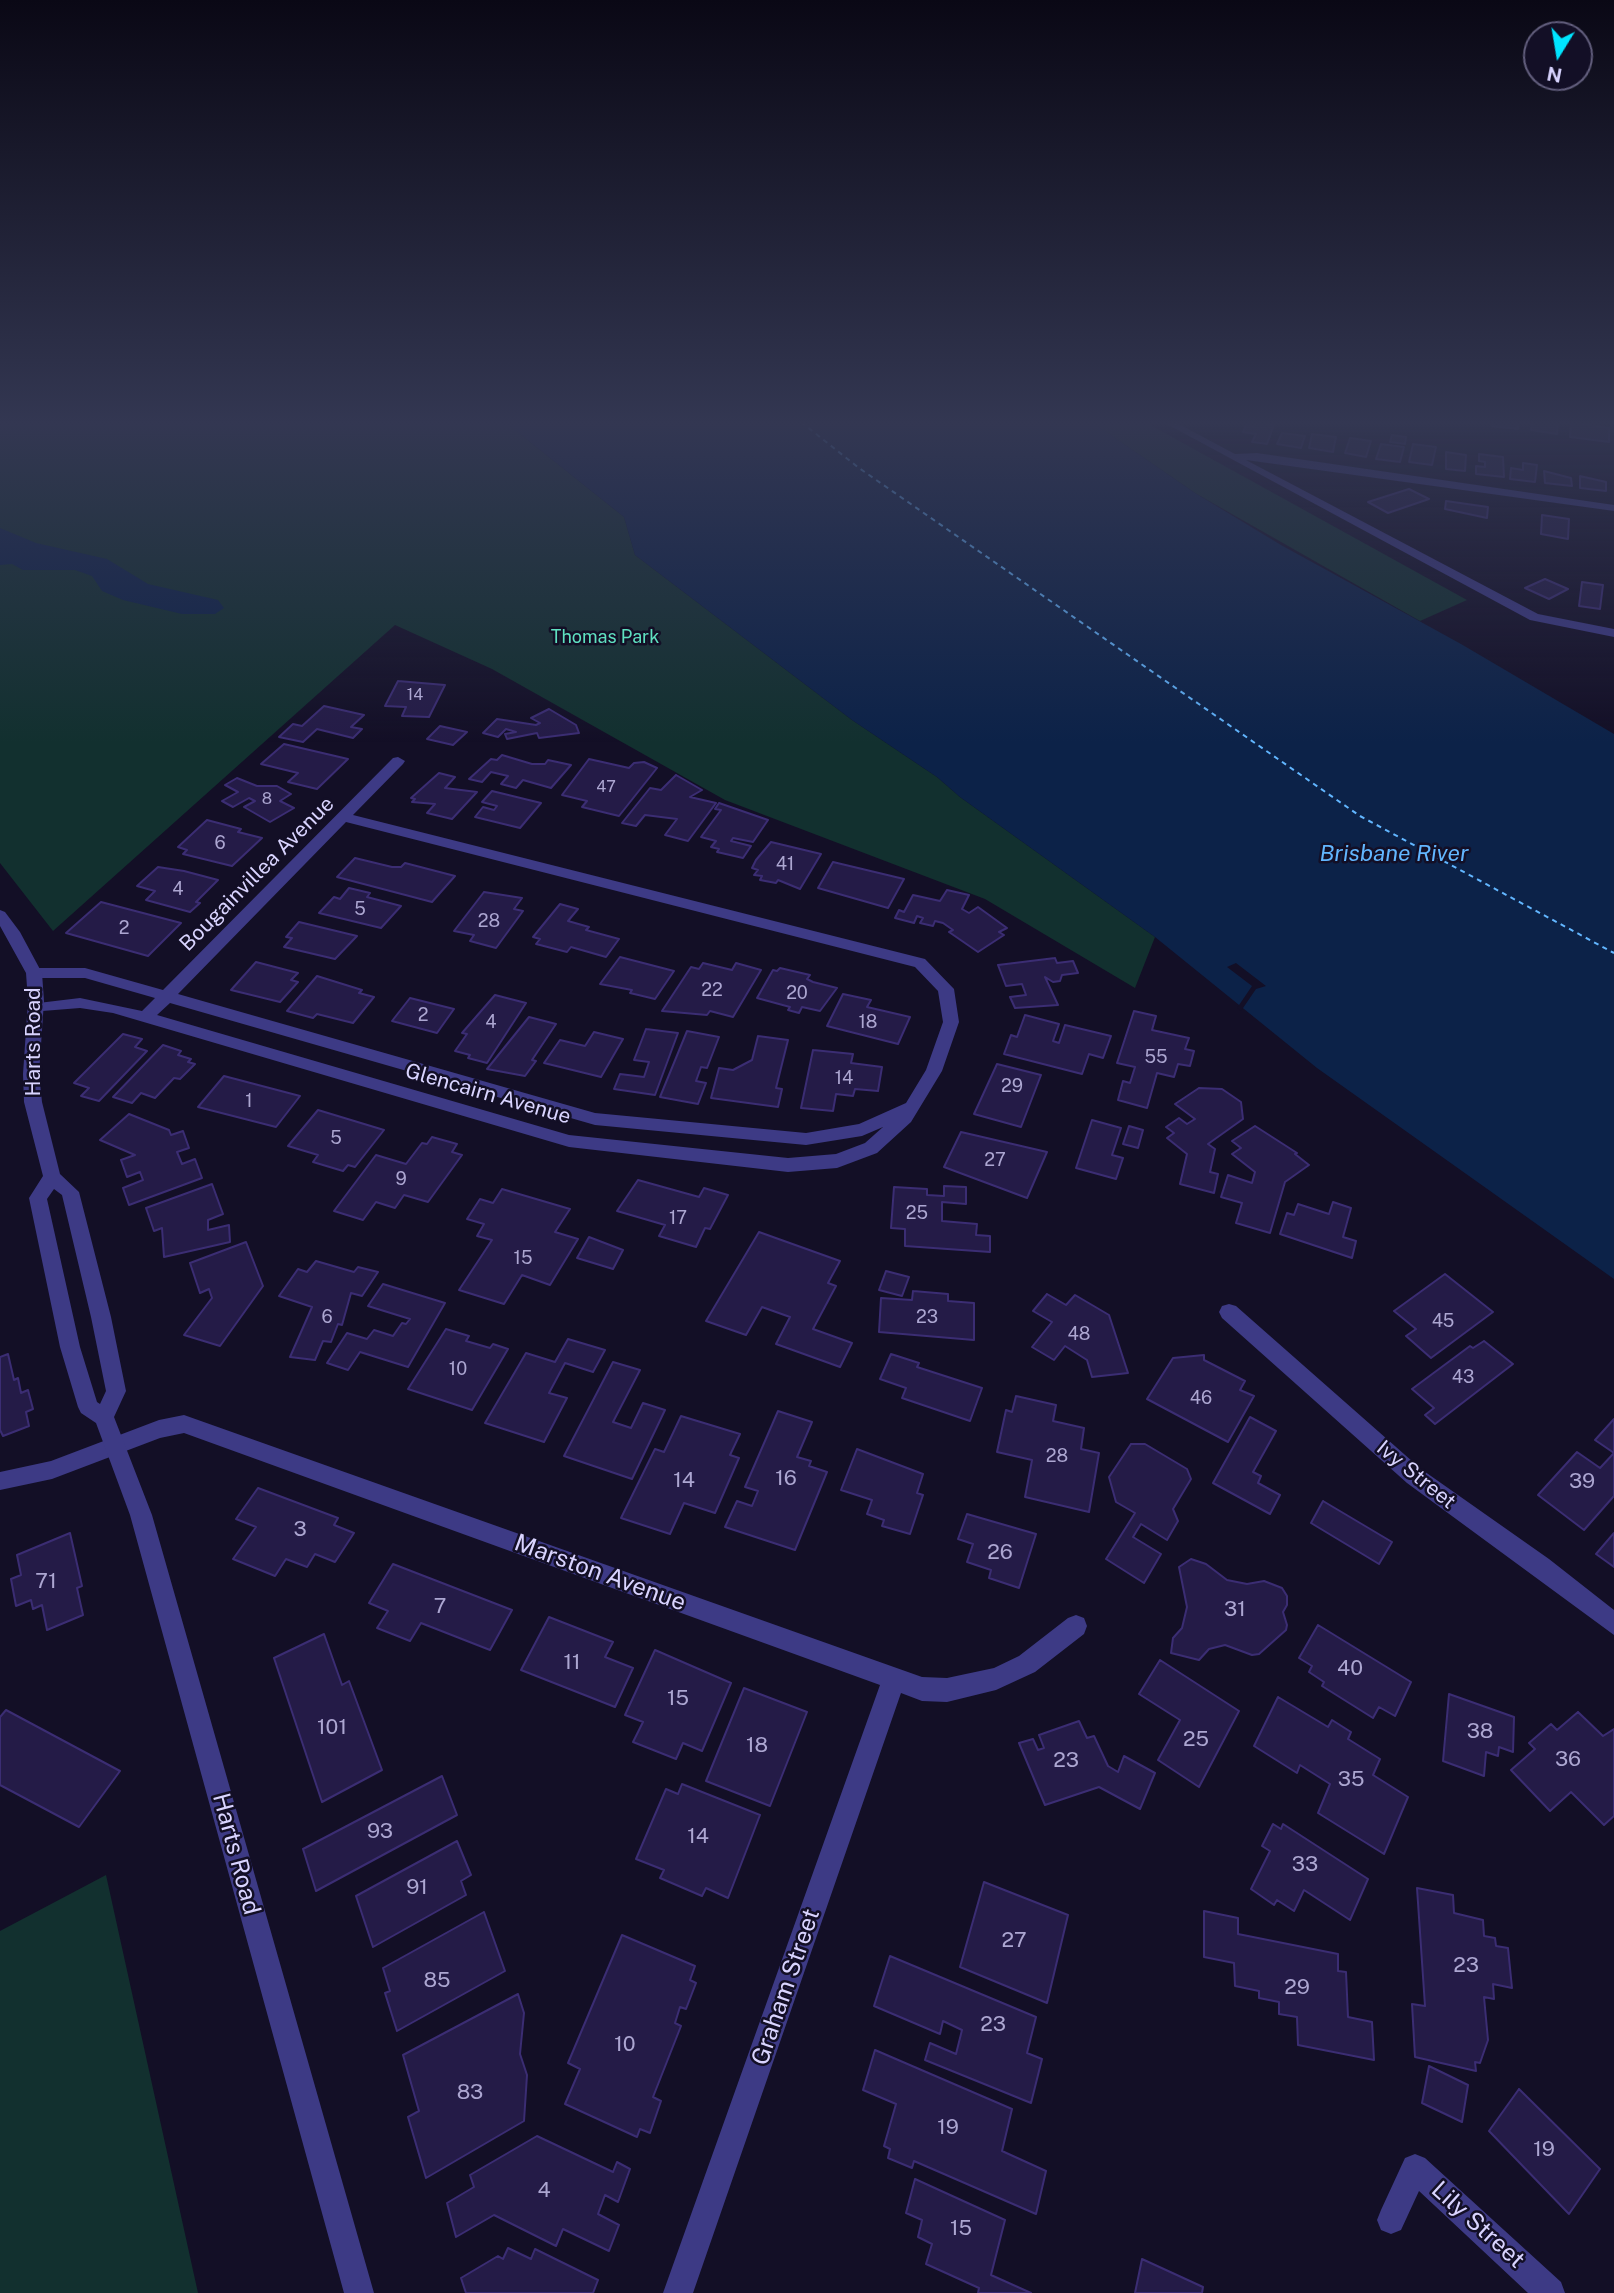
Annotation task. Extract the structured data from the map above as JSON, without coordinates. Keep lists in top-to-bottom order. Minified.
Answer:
{"streets":{"street":["Bougainvillea Avenue","Harts Road","Glencairn Avenue","Ivy Street","Marston Avenue","Graham Street","Lily Street"]},"crossings":[["Bougainvillea Avenue","Glencairn Avenue"],["Harts Road","Glencairn Avenue"],["Harts Road","Marston Avenue"],["Marston Avenue","Graham Street"]],"water":["Brisbane River"],"parks":["Thomas Park"],"house_numbers":["14","47","8","6","41","4","5","28","2","22","20","2","4","18","55","14","29","1","5","27","9","25","17","15","6","23","45","48","10","43","46","28","16","14","39","3","26","71","7","31","11","40","15","101","38","25","18","36","23","35","93","14","33","91","27","23","85","29","23","10","83","19","19","4","15"],"north":"bottom"}
